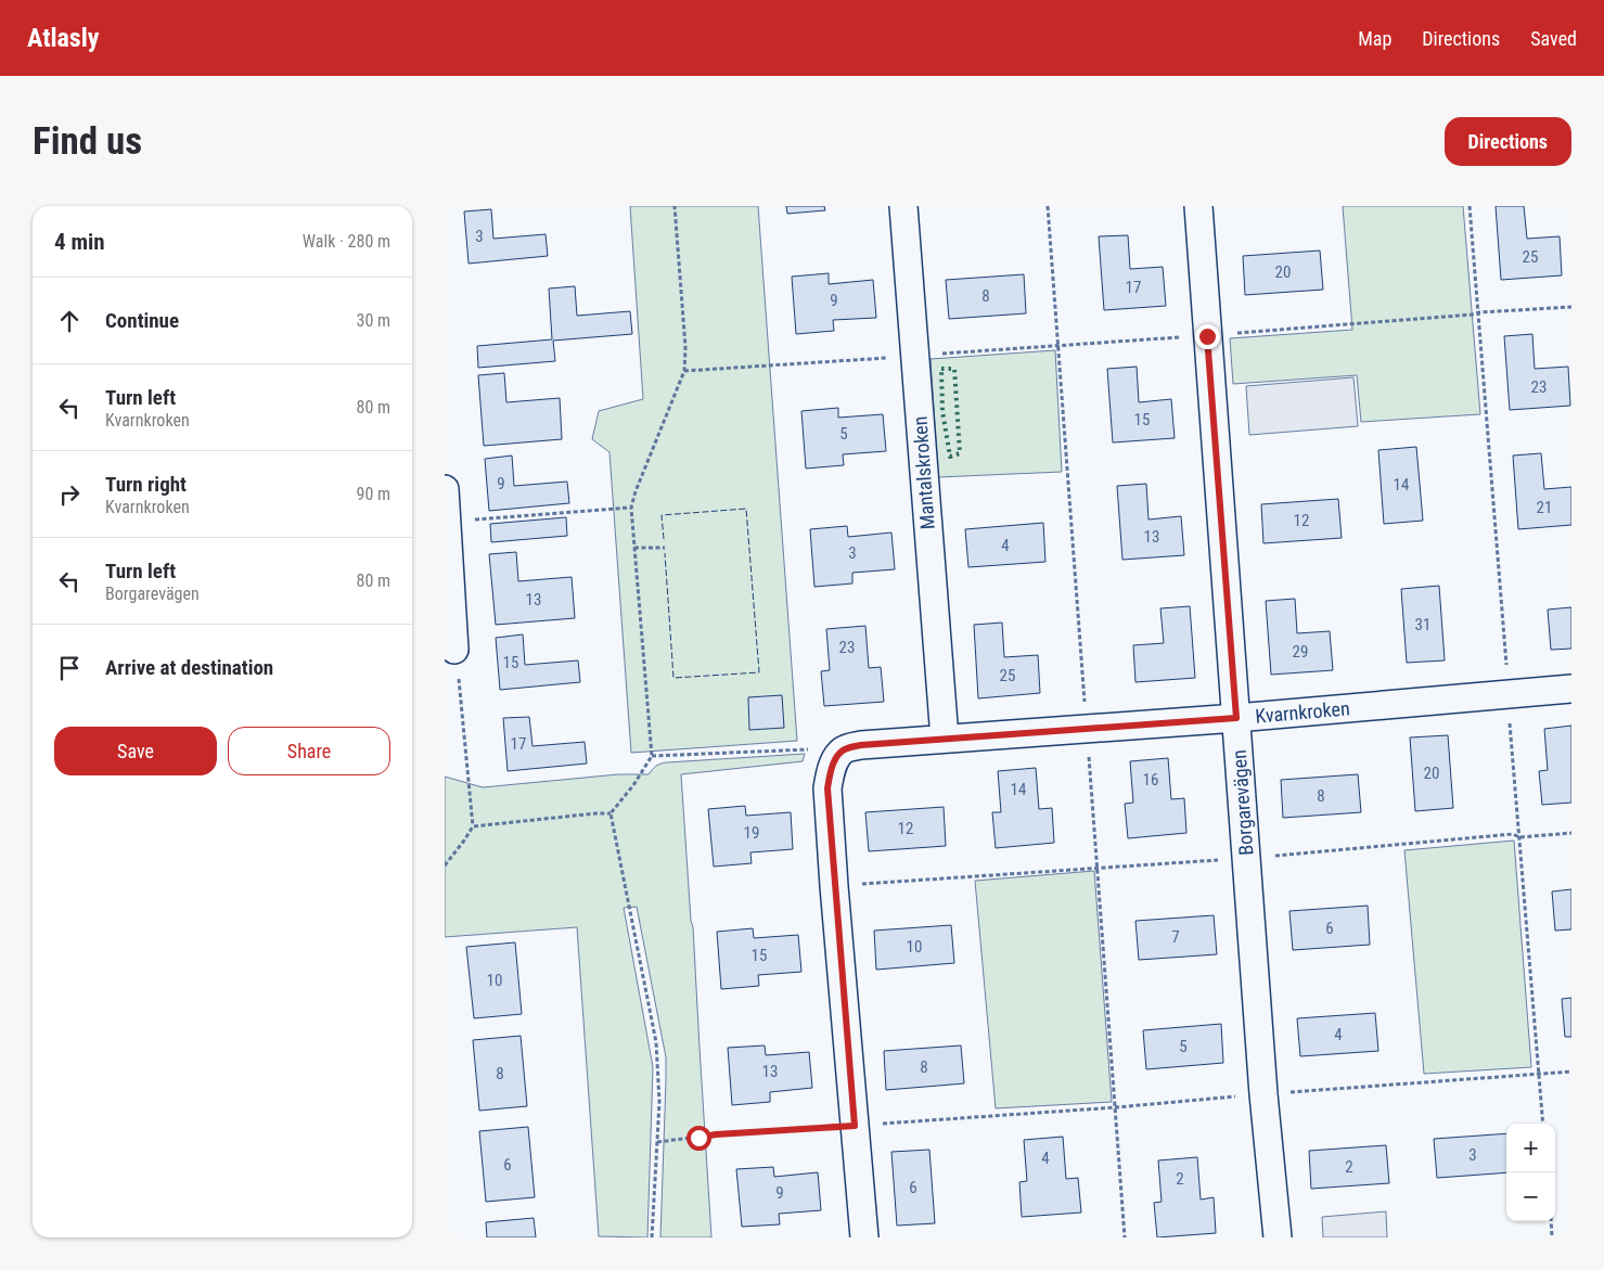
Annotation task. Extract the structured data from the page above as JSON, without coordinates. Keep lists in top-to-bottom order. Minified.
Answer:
{"streets":{"street":["Mantalskroken","Kvarnkroken","Borgarevägen"]},"crossings":[["Mantalskroken","Kvarnkroken"],["Kvarnkroken","Borgarevägen"]],"house_numbers":["3","25","20","17","8","9","23","15","5","9","14","21","12","13","4","3","13","31","23","29","15","25","17","20","16","14","8","12","19","6","7","10","15","10","4","5","8","13","8","3","4","6","2","2","6","9"],"page":{"header":"Atlasly","nav":["Map","Directions","Saved"],"buttons":["Directions",["Save","Share"]],"title":"Find us","heading":["4 min","Walk · 280 m"],"list":[["Continue","30 m"],["Turn left","Kvarnkroken","80 m"],["Turn right","Kvarnkroken","90 m"],["Turn left","Borgarevägen","80 m"],"Arrive at destination"],"map_buttons":["+","−"]}}
